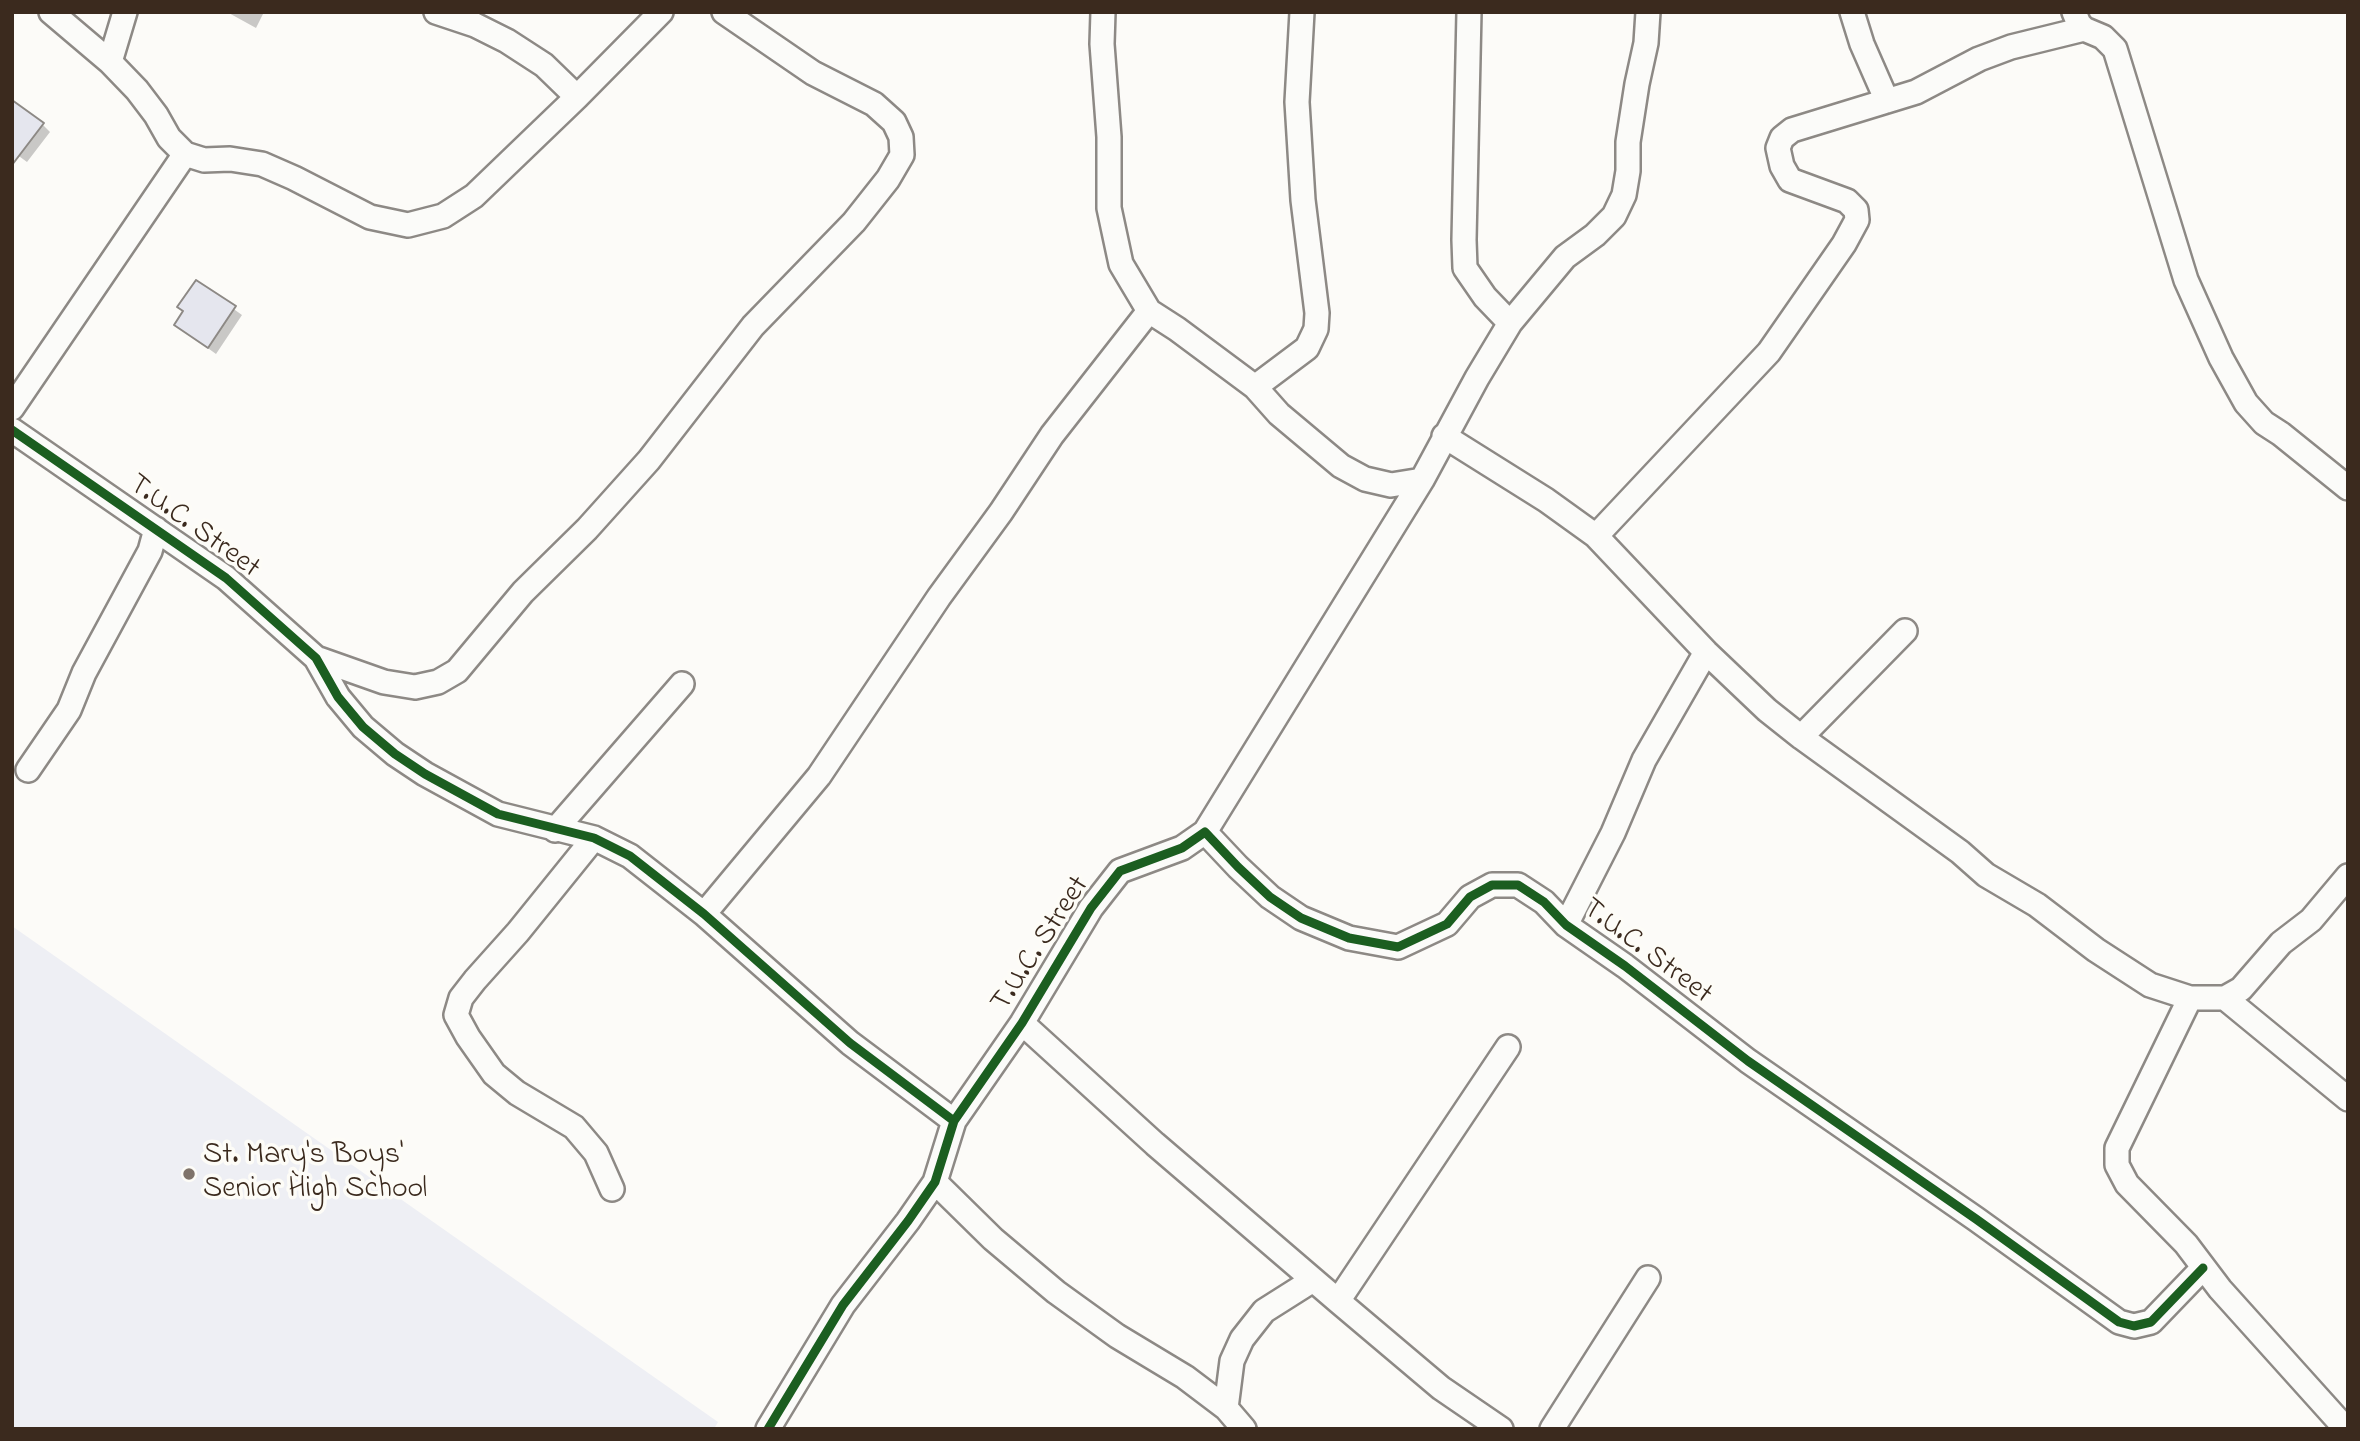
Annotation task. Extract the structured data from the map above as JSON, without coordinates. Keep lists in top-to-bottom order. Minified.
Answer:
{"streets":{"street":["T.U.C. Street"]},"places":["St. Mary's Boys' Senior High School"]}
